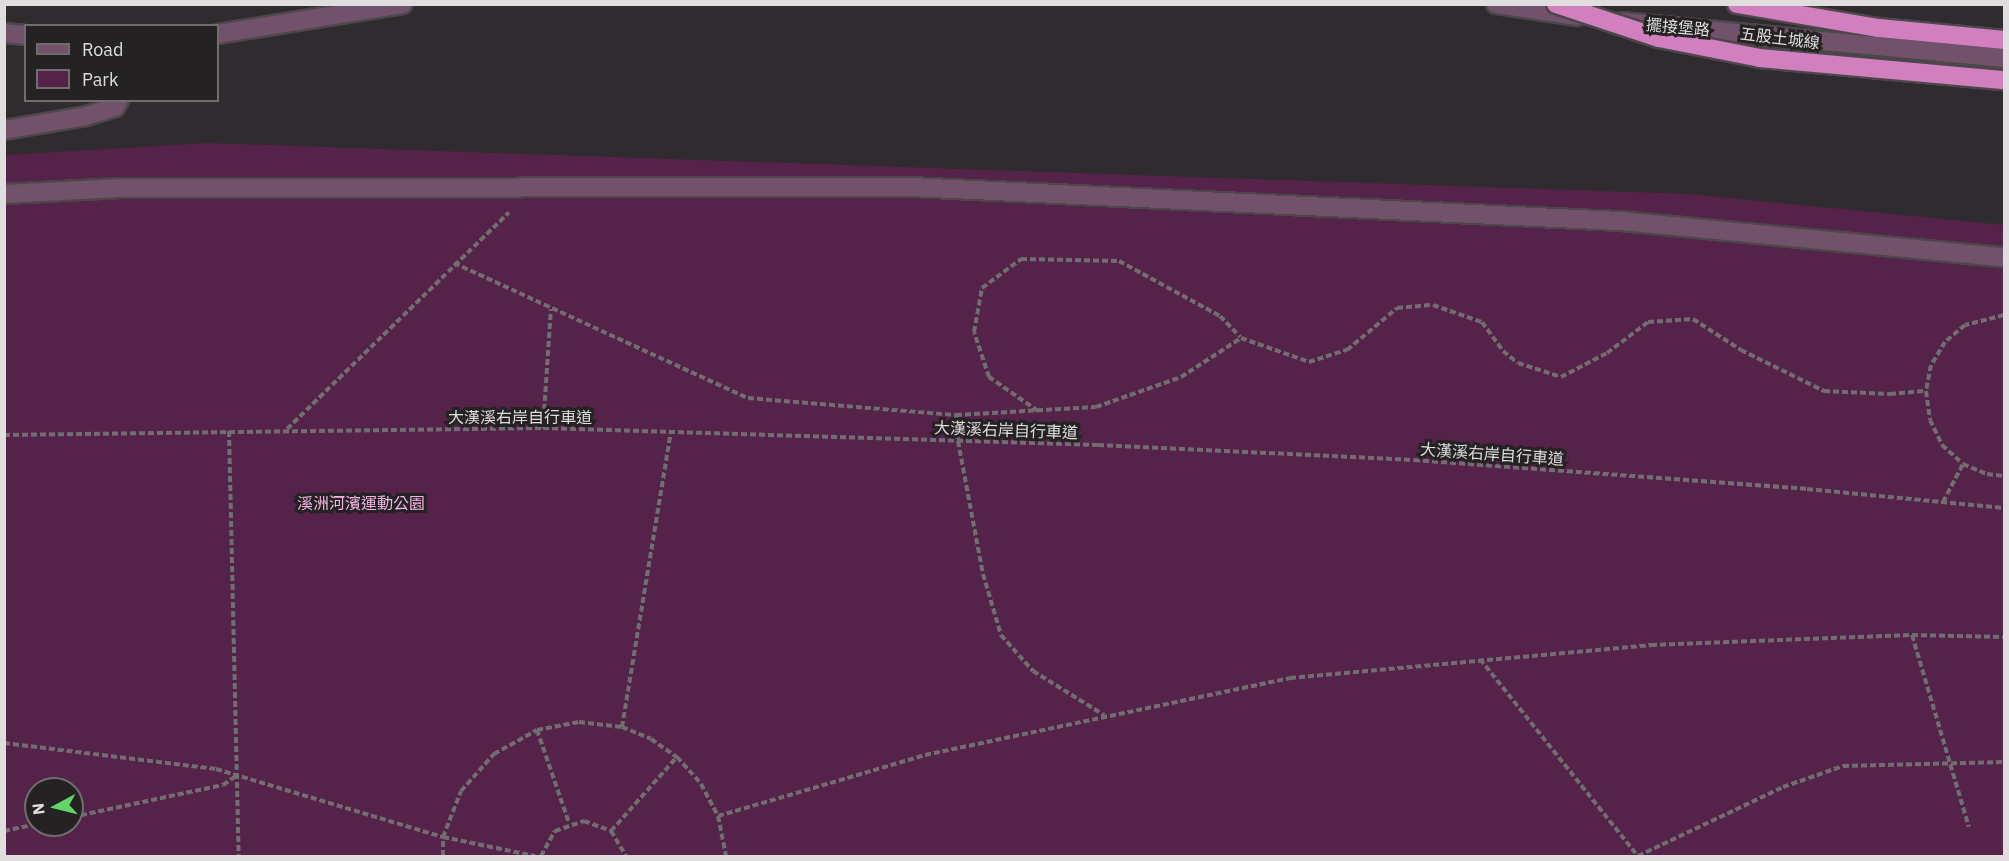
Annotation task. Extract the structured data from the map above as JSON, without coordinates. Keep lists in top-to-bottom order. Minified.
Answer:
{"streets":{"highway":["五股土城線"],"street":["擺接堡路"],"path":["大漢溪右岸自行車道"]},"parks":["溪洲河濱運動公園"],"legend":["Road","Park"],"north":"left"}
